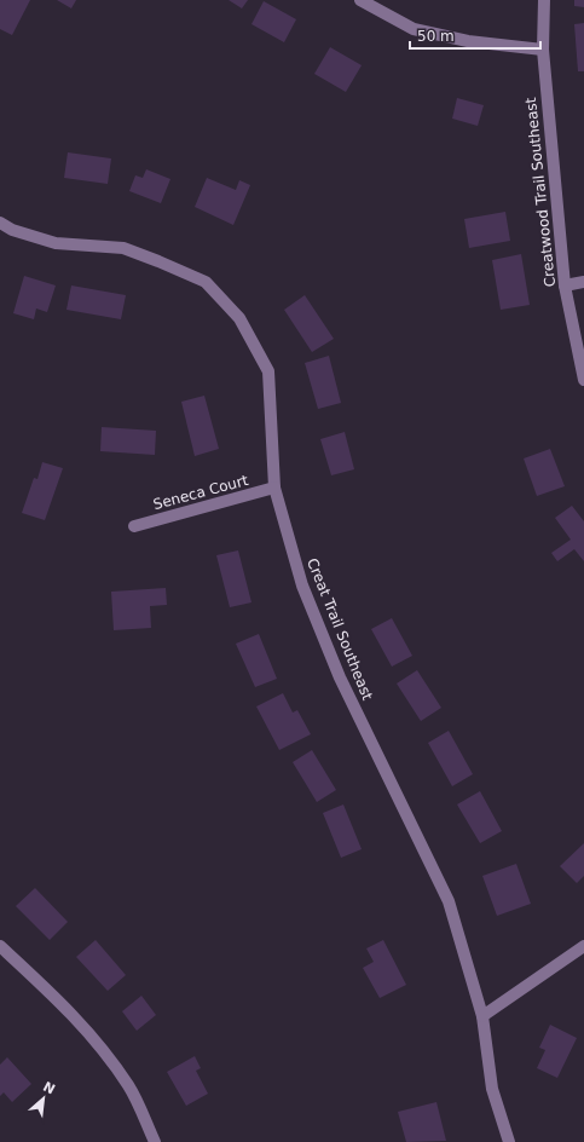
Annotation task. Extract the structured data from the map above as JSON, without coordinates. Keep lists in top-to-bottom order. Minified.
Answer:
{"streets":{"street":["Creatwood Trail Southeast","Seneca Court","Creat Trail Southeast"]},"crossings":[["Seneca Court","Creat Trail Southeast"]],"scale_bar":"50 m","north":"top right"}
